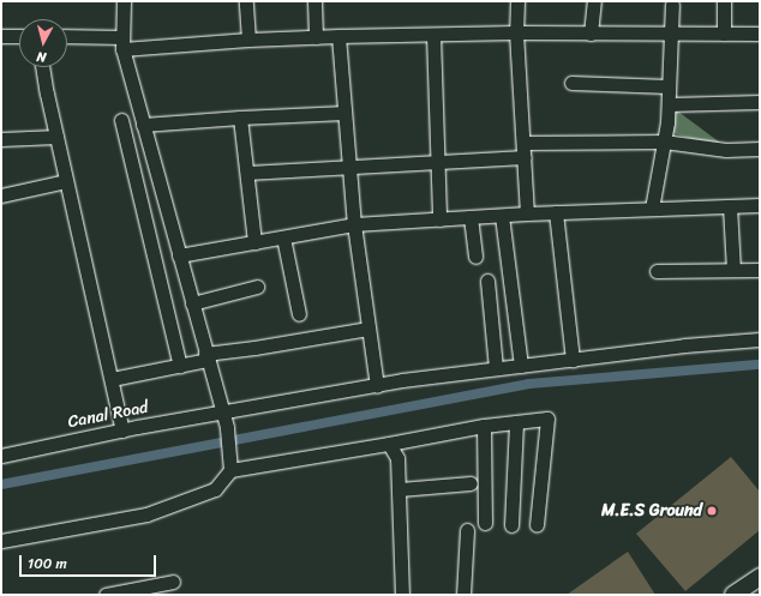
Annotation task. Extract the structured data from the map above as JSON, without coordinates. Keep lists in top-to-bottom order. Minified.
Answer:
{"streets":{"street":["Canal Road"]},"places":["M.E.S Ground"],"scale_bar":"100 m","north":"bottom"}
